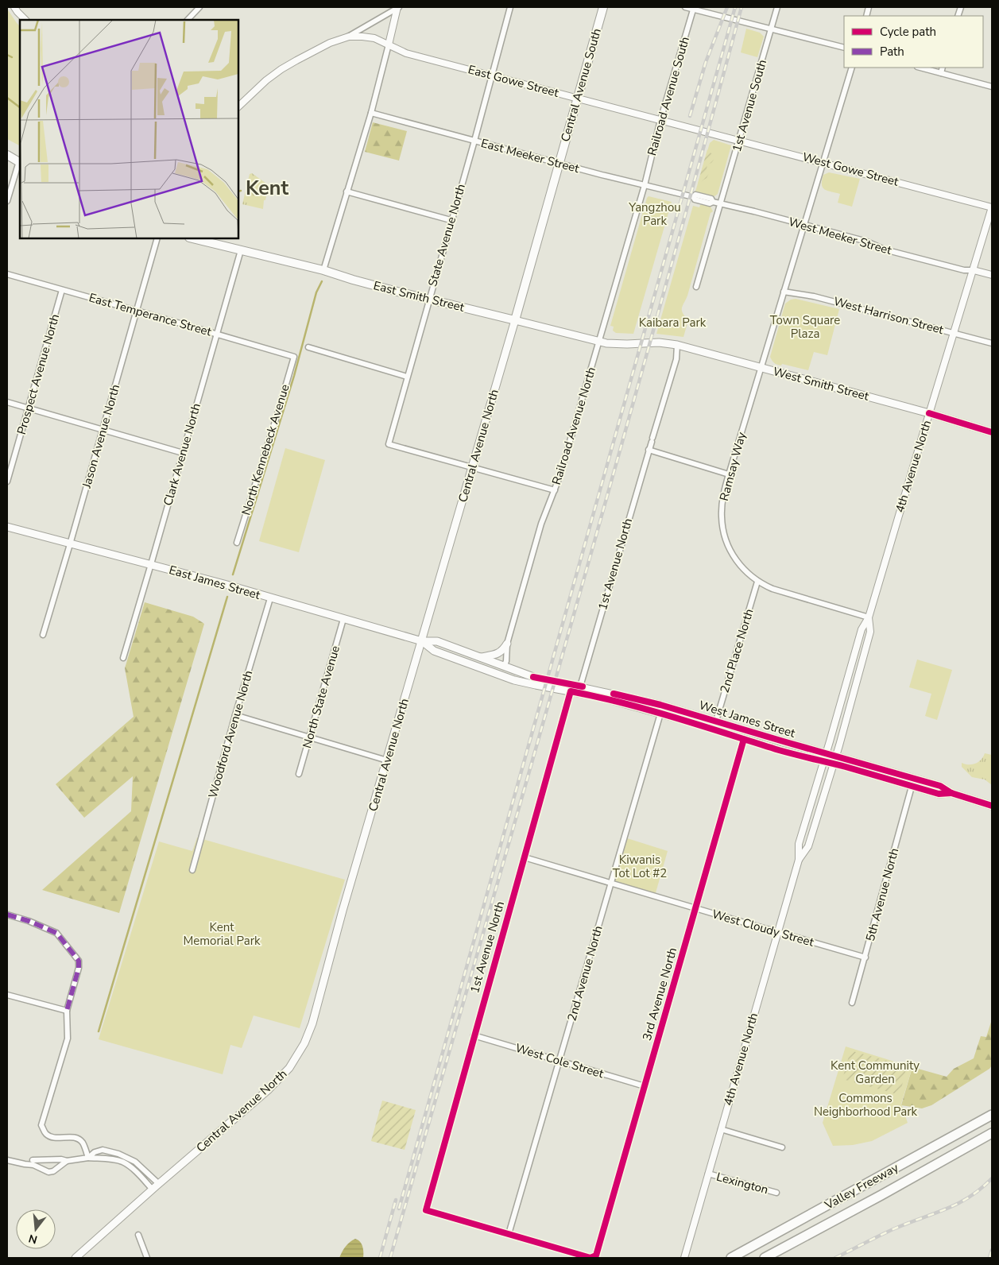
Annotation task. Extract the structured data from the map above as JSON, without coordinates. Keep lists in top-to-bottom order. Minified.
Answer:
{"streets":{"highway":["Valley Freeway"],"main road":["Central Avenue South","East Smith Street","West Smith Street","Central Avenue North","East James Street","West James Street"],"street":["East Gowe Street","Railroad Avenue South","1st Avenue South","East Meeker Street","West Gowe Street","State Avenue North","West Meeker Street","East Temperance Street","West Harrison Street","Prospect Avenue North","Railroad Avenue North","Jason Avenue North","North Kennebeck Avenue","Clark Avenue North","Ramsay Way","4th Avenue North","1st Avenue North","2nd Place North","North State Avenue","Woodford Avenue North","5th Avenue North","West Cloudy Street","2nd Avenue North","3rd Avenue North","West Cole Street","Lexington"]},"crossings":[["East Gowe Street","Central Avenue South"],["East Gowe Street","Railroad Avenue South"],["East Gowe Street","West Gowe Street"],["East Gowe Street","State Avenue North"],["Central Avenue South","East Meeker Street"],["Central Avenue South","Central Avenue North"],["Railroad Avenue South","East Meeker Street"],["Railroad Avenue South","Railroad Avenue North"],["1st Avenue South","West Gowe Street"],["1st Avenue South","West Meeker Street"],["East Meeker Street","State Avenue North"],["East Meeker Street","West Meeker Street"],["East Meeker Street","Railroad Avenue North"],["East Meeker Street","Central Avenue North"],["West Gowe Street","4th Avenue North"],["State Avenue North","East Smith Street"],["State Avenue North","Central Avenue North"],["West Meeker Street","4th Avenue North"],["East Smith Street","West Smith Street"],["East Smith Street","Railroad Avenue North"],["East Smith Street","Central Avenue North"],["East Smith Street","Clark Avenue North"],["East Temperance Street","Prospect Avenue North"],["East Temperance Street","Jason Avenue North"],["East Temperance Street","North Kennebeck Avenue"],["East Temperance Street","Clark Avenue North"],["West Harrison Street","4th Avenue North"],["West Smith Street","Ramsay Way"],["West Smith Street","4th Avenue North"],["West Smith Street","1st Avenue North"],["Railroad Avenue North","East James Street"],["Jason Avenue North","East James Street"],["Central Avenue North","East James Street"],["Clark Avenue North","East James Street"],["Ramsay Way","4th Avenue North"],["Ramsay Way","2nd Place North"],["4th Avenue North","West James Street"],["4th Avenue North","West Cloudy Street"],["4th Avenue North","Lexington"],["1st Avenue North","East James Street"],["1st Avenue North","West James Street"],["1st Avenue North","West Cloudy Street"],["1st Avenue North","2nd Avenue North"],["1st Avenue North","3rd Avenue North"],["1st Avenue North","West Cole Street"],["East James Street","North State Avenue"],["East James Street","West James Street"],["East James Street","Woodford Avenue North"],["2nd Place North","West James Street"],["West James Street","5th Avenue North"],["West James Street","2nd Avenue North"],["West James Street","3rd Avenue North"],["5th Avenue North","West Cloudy Street"],["West Cloudy Street","2nd Avenue North"],["West Cloudy Street","3rd Avenue North"],["2nd Avenue North","3rd Avenue North"],["2nd Avenue North","West Cole Street"],["3rd Avenue North","West Cole Street"]],"districts":["Kent"],"parks":["Yangzhou Park","Town Square Plaza","Kaibara Park","Kiwanis Tot Lot #2","Kent Memorial Park","Kent Community Garden","Commons Neighborhood Park"],"legend":["Cycle path","Path"],"north":"bottom"}
